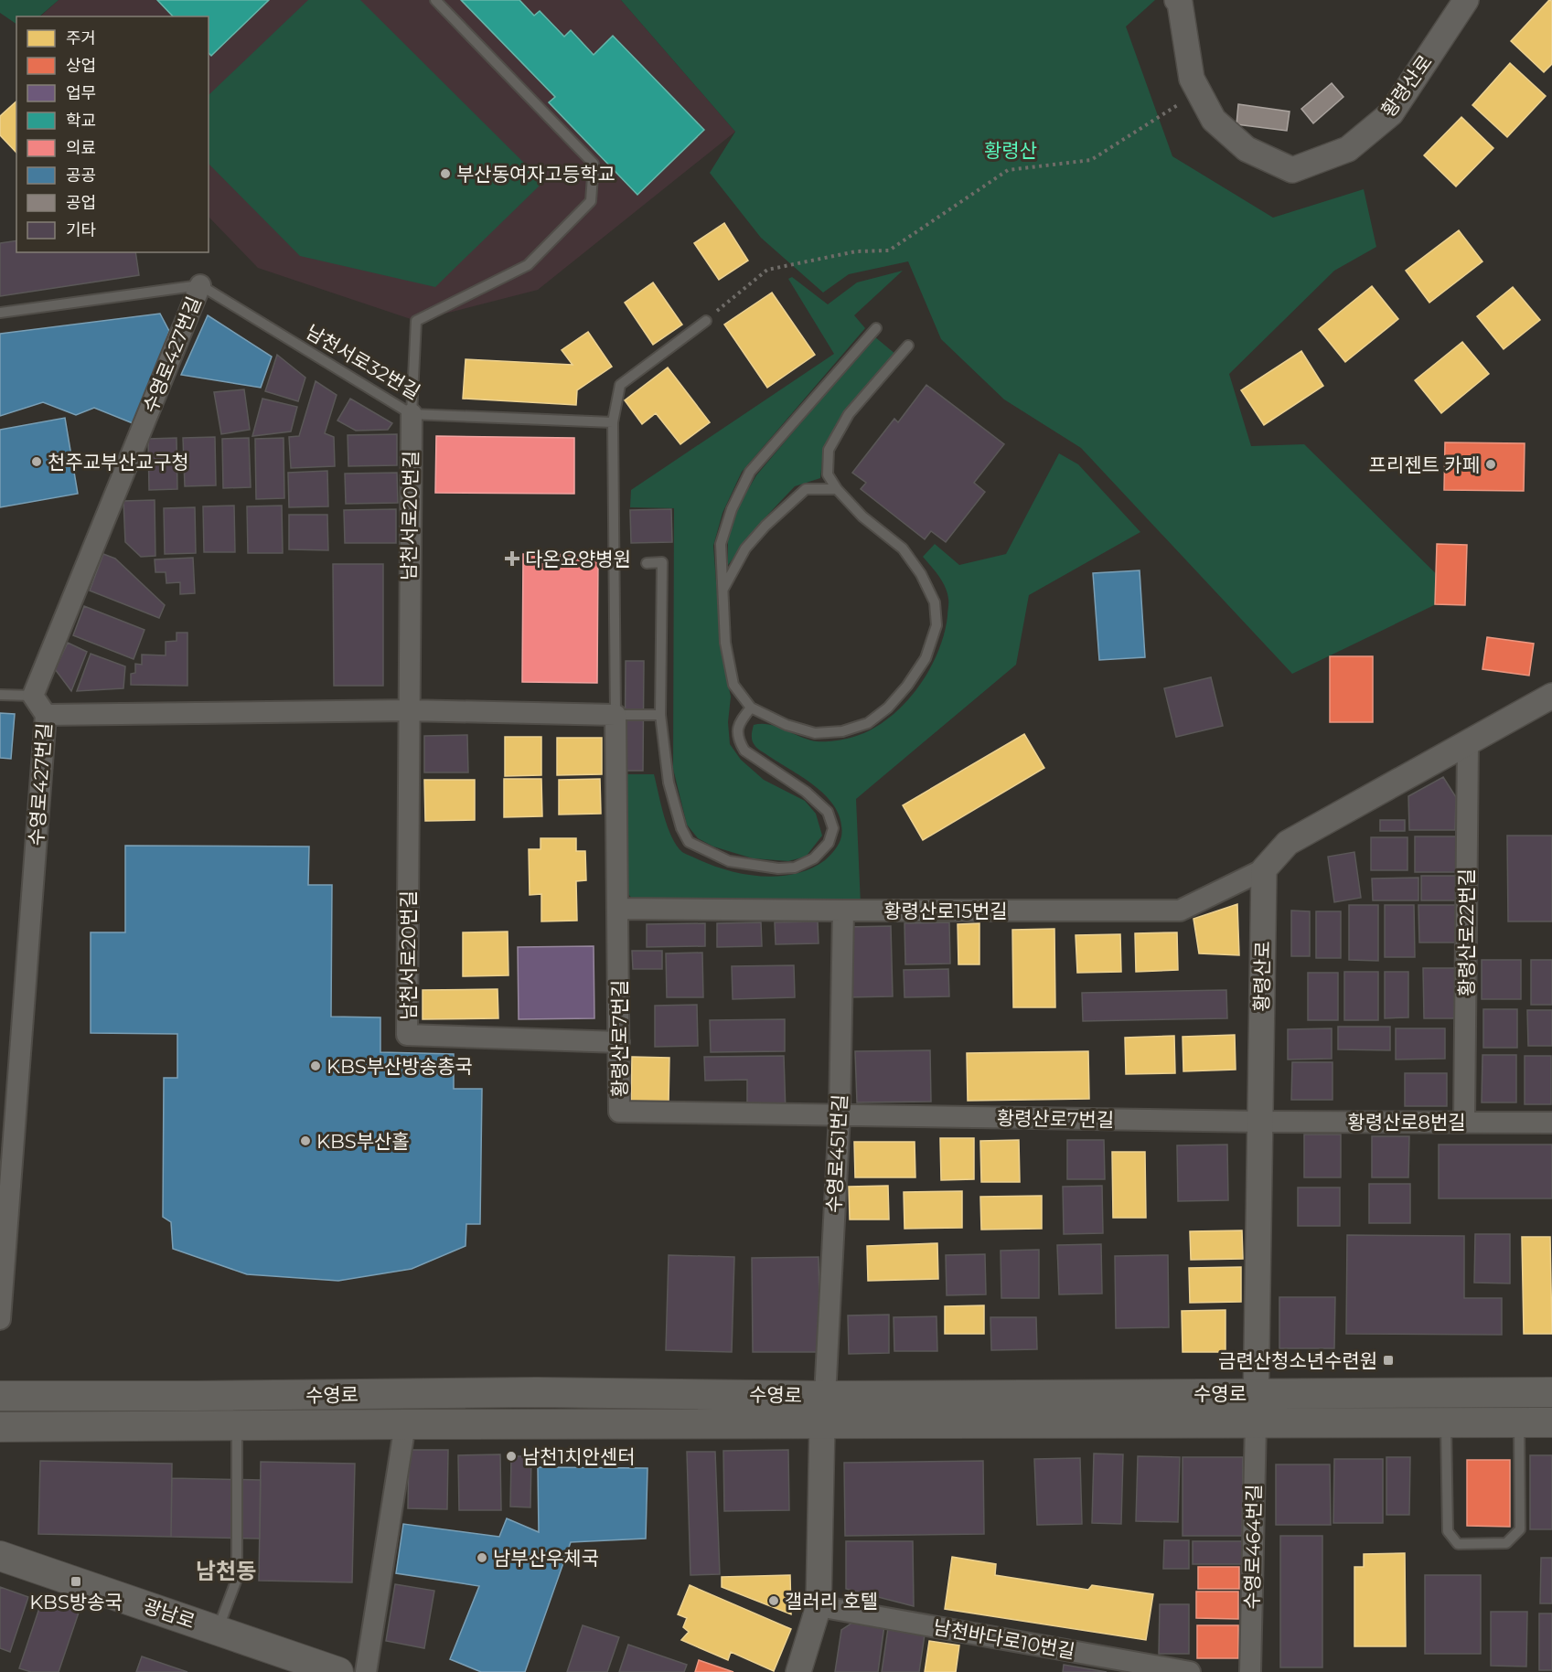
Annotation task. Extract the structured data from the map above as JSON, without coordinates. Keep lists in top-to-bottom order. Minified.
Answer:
{"streets":{"main road":["수영로","광남로"],"street":["황령산로","수영로427번길","남천서로20번길","황령산로15번길","황령산로22번길","황령산로7번길","황령산로8번길","수영로451번길","수영로464번길","남천바다로10번길"],"lane":["남천서로32번길"]},"crossings":[["황령산로","황령산로15번길"],["황령산로","황령산로7번길"],["황령산로","황령산로8번길"],["황령산로","수영로"],["황령산로","수영로464번길"],["수영로427번길","남천서로32번길"],["남천서로32번길","남천서로20번길"],["남천서로32번길","황령산로7번길"],["남천서로20번길","황령산로7번길"],["황령산로15번길","황령산로7번길"],["황령산로15번길","수영로451번길"],["황령산로22번길","황령산로8번길"],["황령산로7번길","황령산로8번길"],["황령산로7번길","수영로451번길"],["수영로451번길","수영로"],["수영로","수영로464번길"],["수영로","남천바다로10번길"]],"districts":["남천동"],"parks":["황령산"],"places":{"other":["부산동여자고등학교","천주교부산교구청","프리젠트 카페","KBS부산방송총국","KBS부산홀","남천1치안센터","남부산우체국","갤러리 호텔"],"health":["다온요양병원"],"transit":["금련산청소년수련원","KBS방송국"]},"legend":["주거","상업","업무","학교","의료","공공","공업","기타"]}
